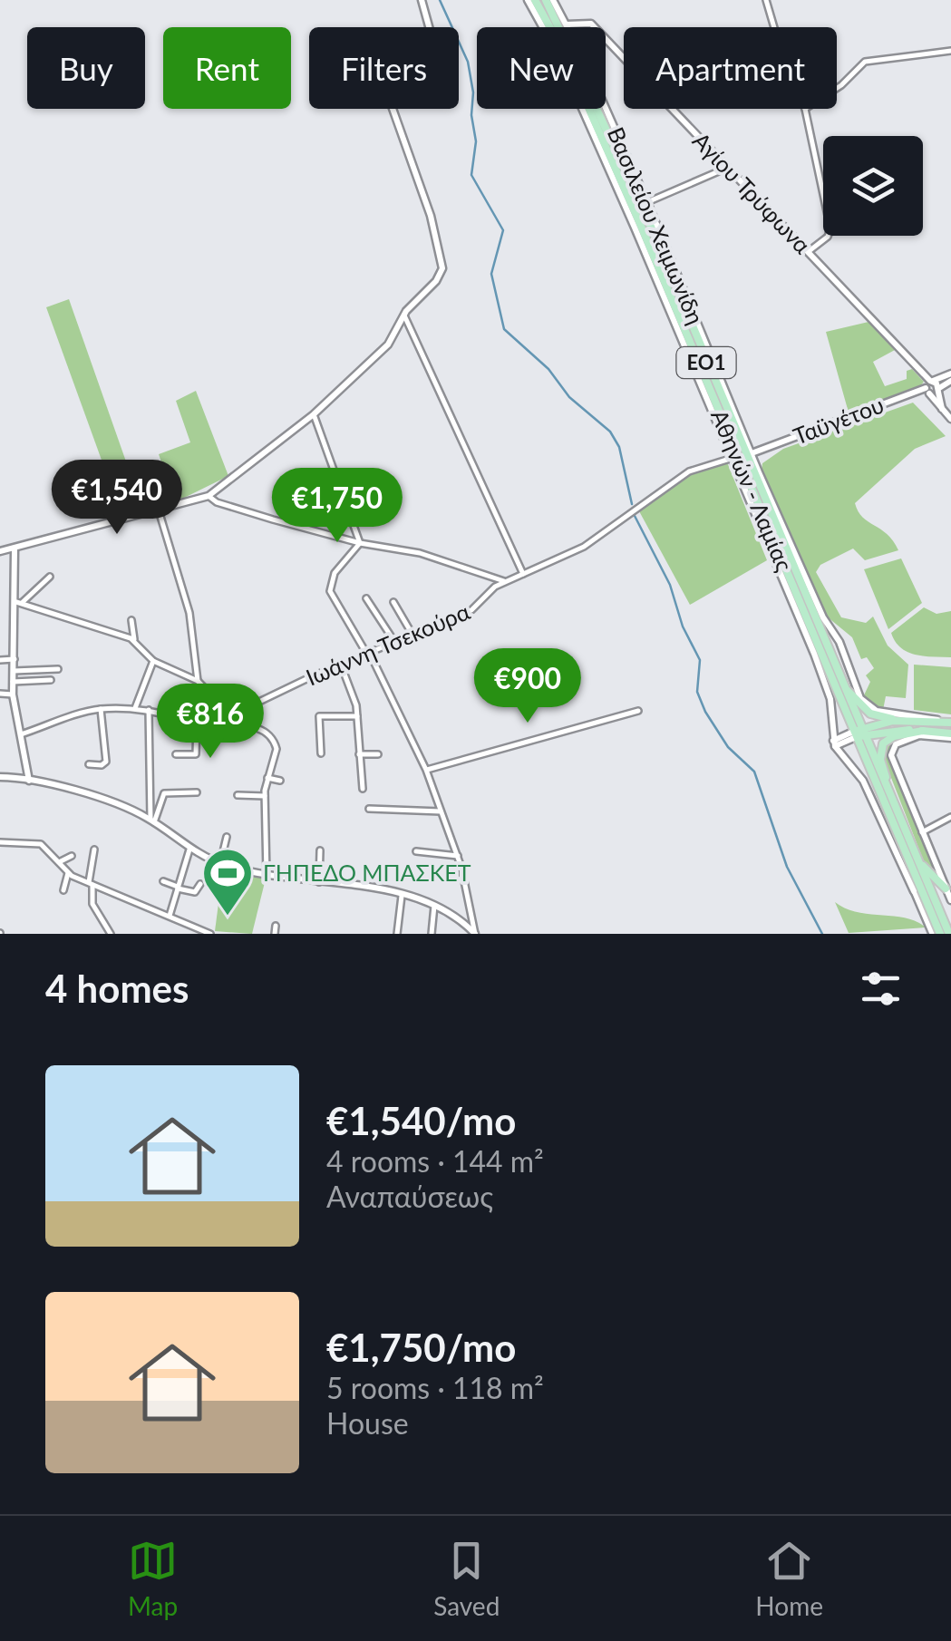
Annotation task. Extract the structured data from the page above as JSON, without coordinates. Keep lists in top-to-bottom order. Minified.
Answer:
{"streets":{"main road":["ΕΟ1","Αθηνών - Λαμίας"],"street":["Αγίου Τρύφωνα","Βασιλείου Χειμωνίδη","Ταϋγέτου","Ιωάννη Τσεκούρα"]},"crossings":[["Αγίου Τρύφωνα","Βασιλείου Χειμωνίδη"],["Αγίου Τρύφωνα","Ταϋγέτου"],["Βασιλείου Χειμωνίδη","Ταϋγέτου"]],"places":{"sports":["ΓΗΠΕΔΟ ΜΠΑΣΚΕΤ"]},"page":{"chip":["Buy","Rent","Filters","New","Apartment"],"price":["€1,540","€1,750","€900","€816"],"heading":"4 homes","list":[{"name":"€1,540/mo","note":"4 rooms · 144 m² · Αναπαύσεως"},{"name":"€1,750/mo","note":"5 rooms · 118 m² · House"}],"tabs":["Map","Saved","Home"]}}
